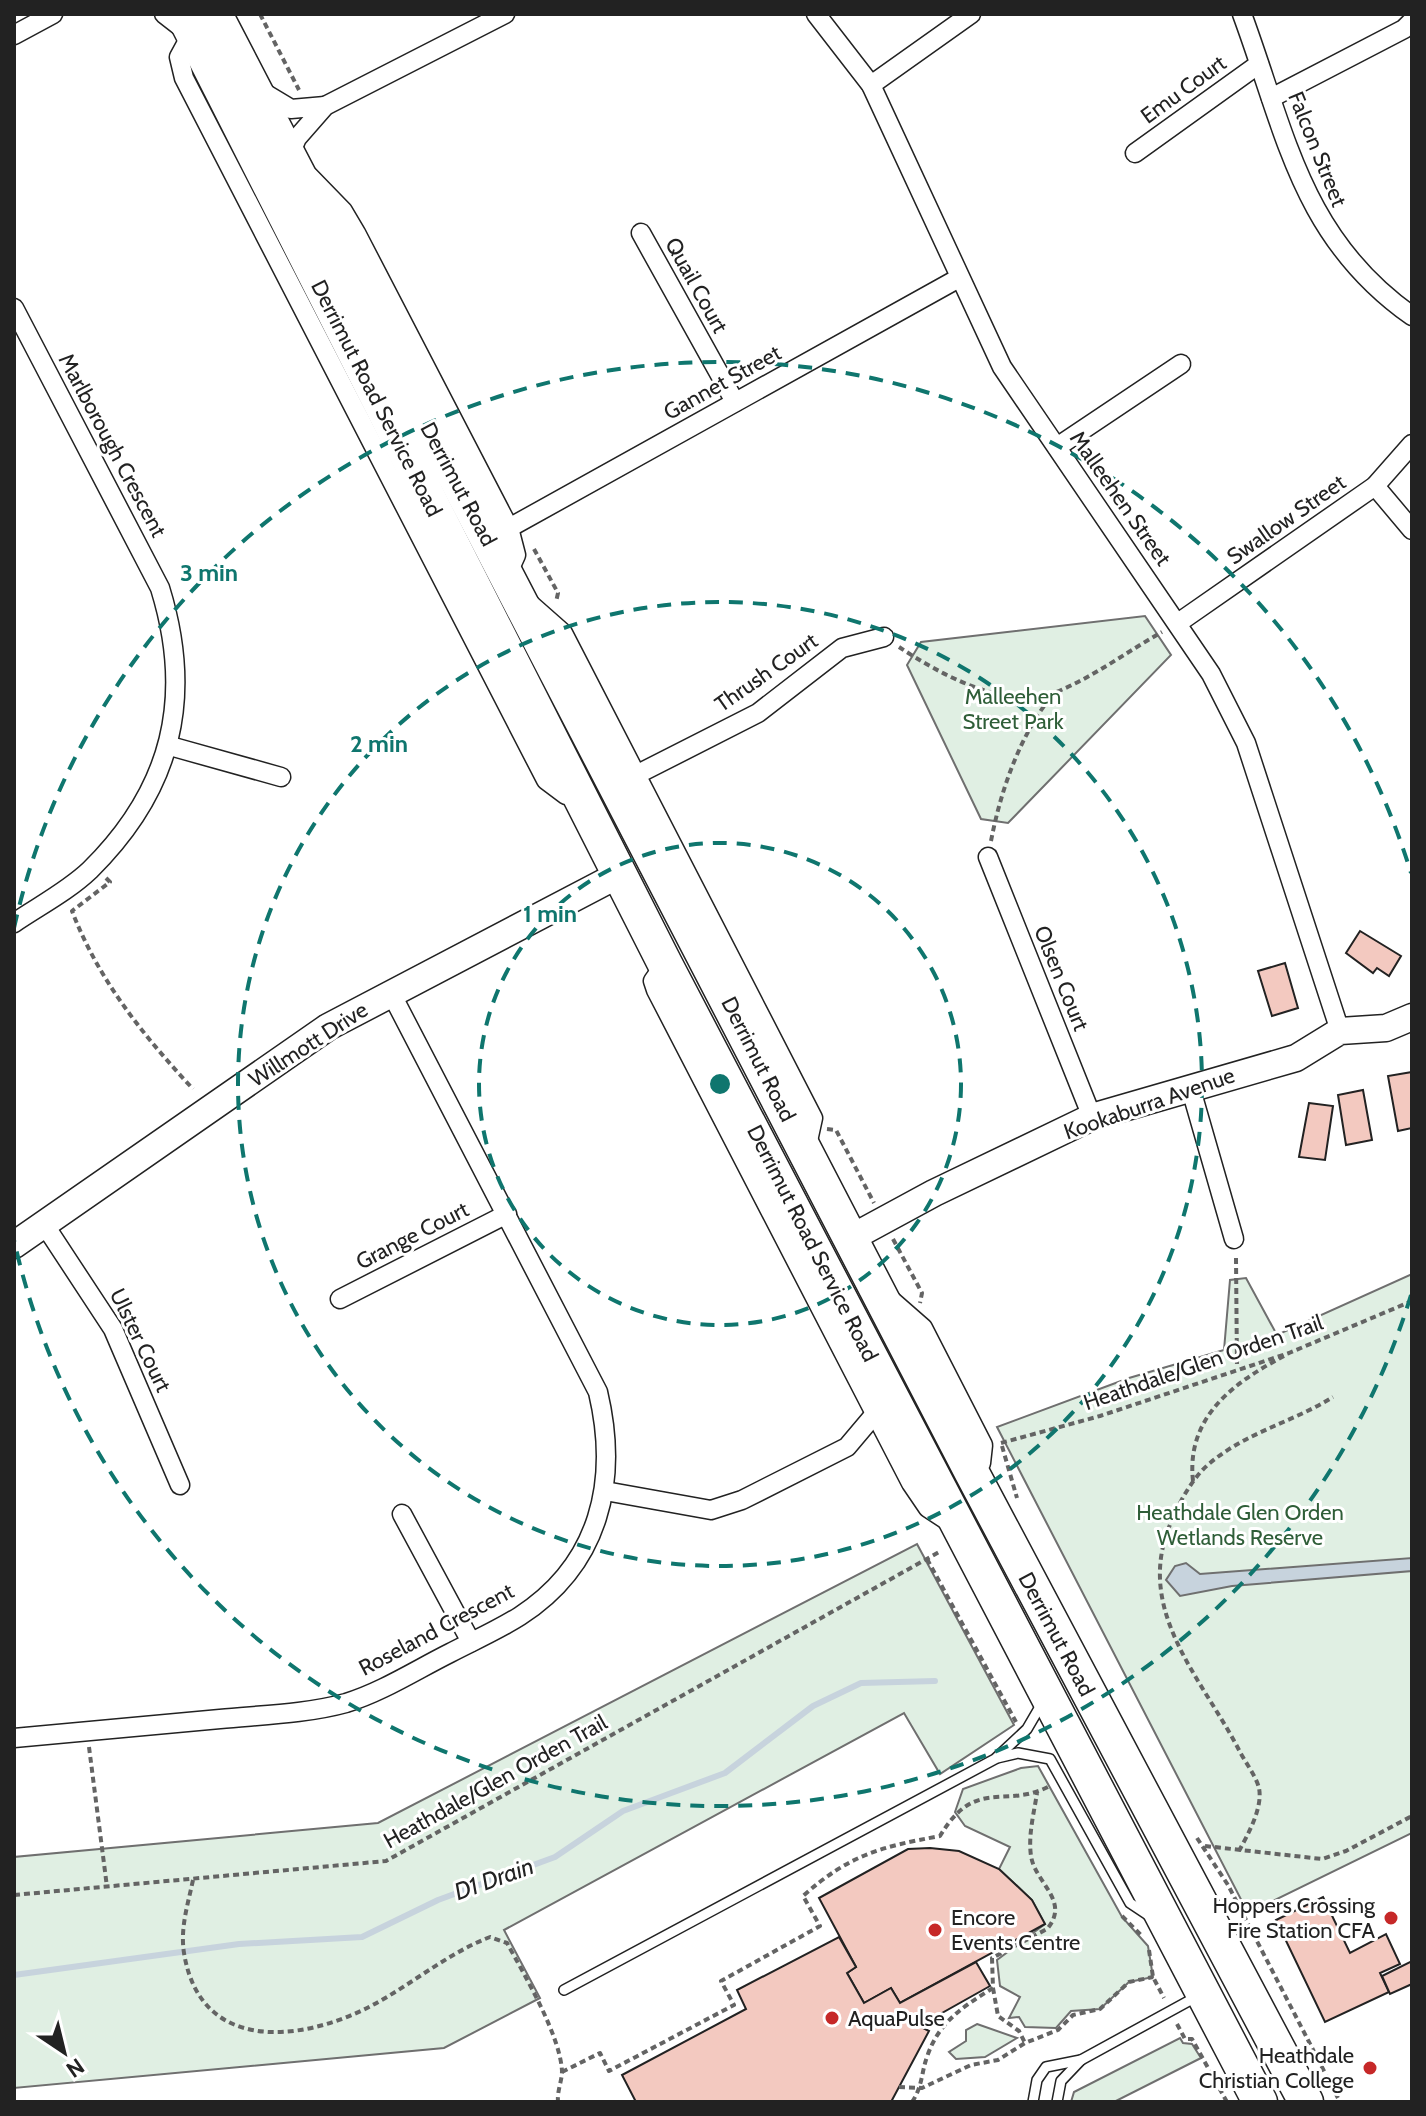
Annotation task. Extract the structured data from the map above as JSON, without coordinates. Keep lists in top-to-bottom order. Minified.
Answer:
{"streets":{"highway":["Derrimut Road"],"street":["Emu Court","Falcon Street","Quail Court","Gannet Street","Derrimut Road Service Road","Marlborough Crescent","Malleehen Street","Swallow Street","Thrush Court","Olsen Court","Willmott Drive","Kookaburra Avenue","Grange Court","Ulster Court","Roseland Crescent"],"path":["Heathdale/Glen Orden Trail"]},"crossings":[["Emu Court","Falcon Street"],["Quail Court","Gannet Street"],["Gannet Street","Derrimut Road"],["Gannet Street","Malleehen Street"],["Derrimut Road Service Road","Derrimut Road"],["Derrimut Road Service Road","Thrush Court"],["Derrimut Road Service Road","Heathdale/Glen Orden Trail"],["Derrimut Road","Willmott Drive"],["Derrimut Road","Kookaburra Avenue"],["Derrimut Road","Heathdale/Glen Orden Trail"],["Malleehen Street","Swallow Street"],["Malleehen Street","Kookaburra Avenue"],["Olsen Court","Kookaburra Avenue"],["Willmott Drive","Ulster Court"],["Willmott Drive","Roseland Crescent"],["Grange Court","Roseland Crescent"]],"water":["D1 Drain"],"parks":["Malleehen Street Park","Heathdale Glen Orden Wetlands Reserve"],"places":["Hoppers Crossing Fire Station CFA","Encore Events Centre","AquaPulse","Heathdale Christian College"],"north":"bottom right","rings":["3 min","2 min","1 min"]}
